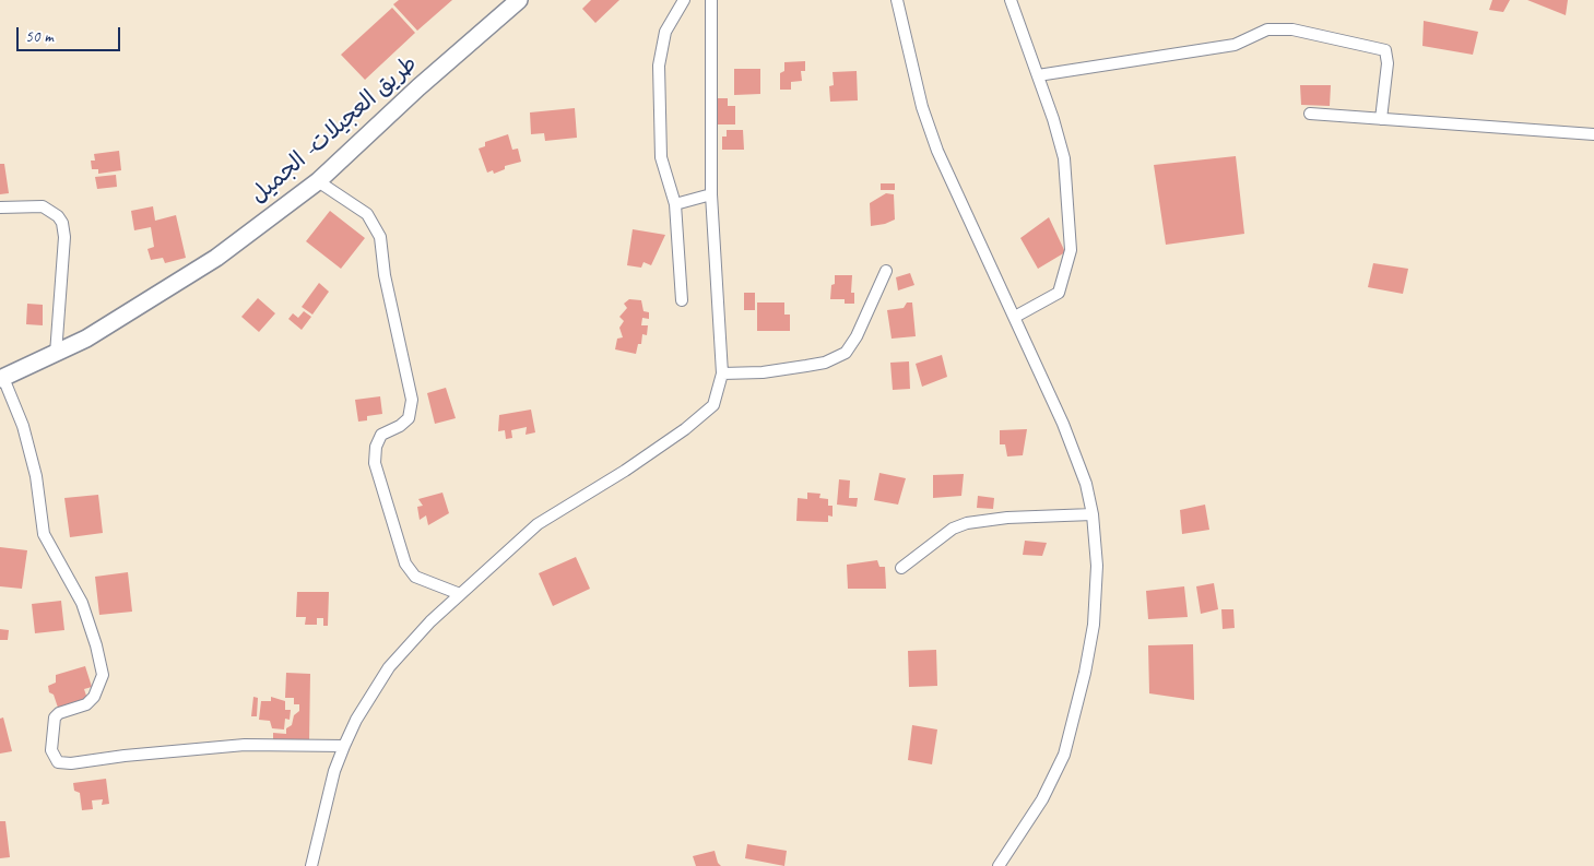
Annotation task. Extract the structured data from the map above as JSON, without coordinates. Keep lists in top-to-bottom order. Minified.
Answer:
{"streets":{"main road":["طريق العجيلات- الجميل"]},"scale_bar":"50 m"}
